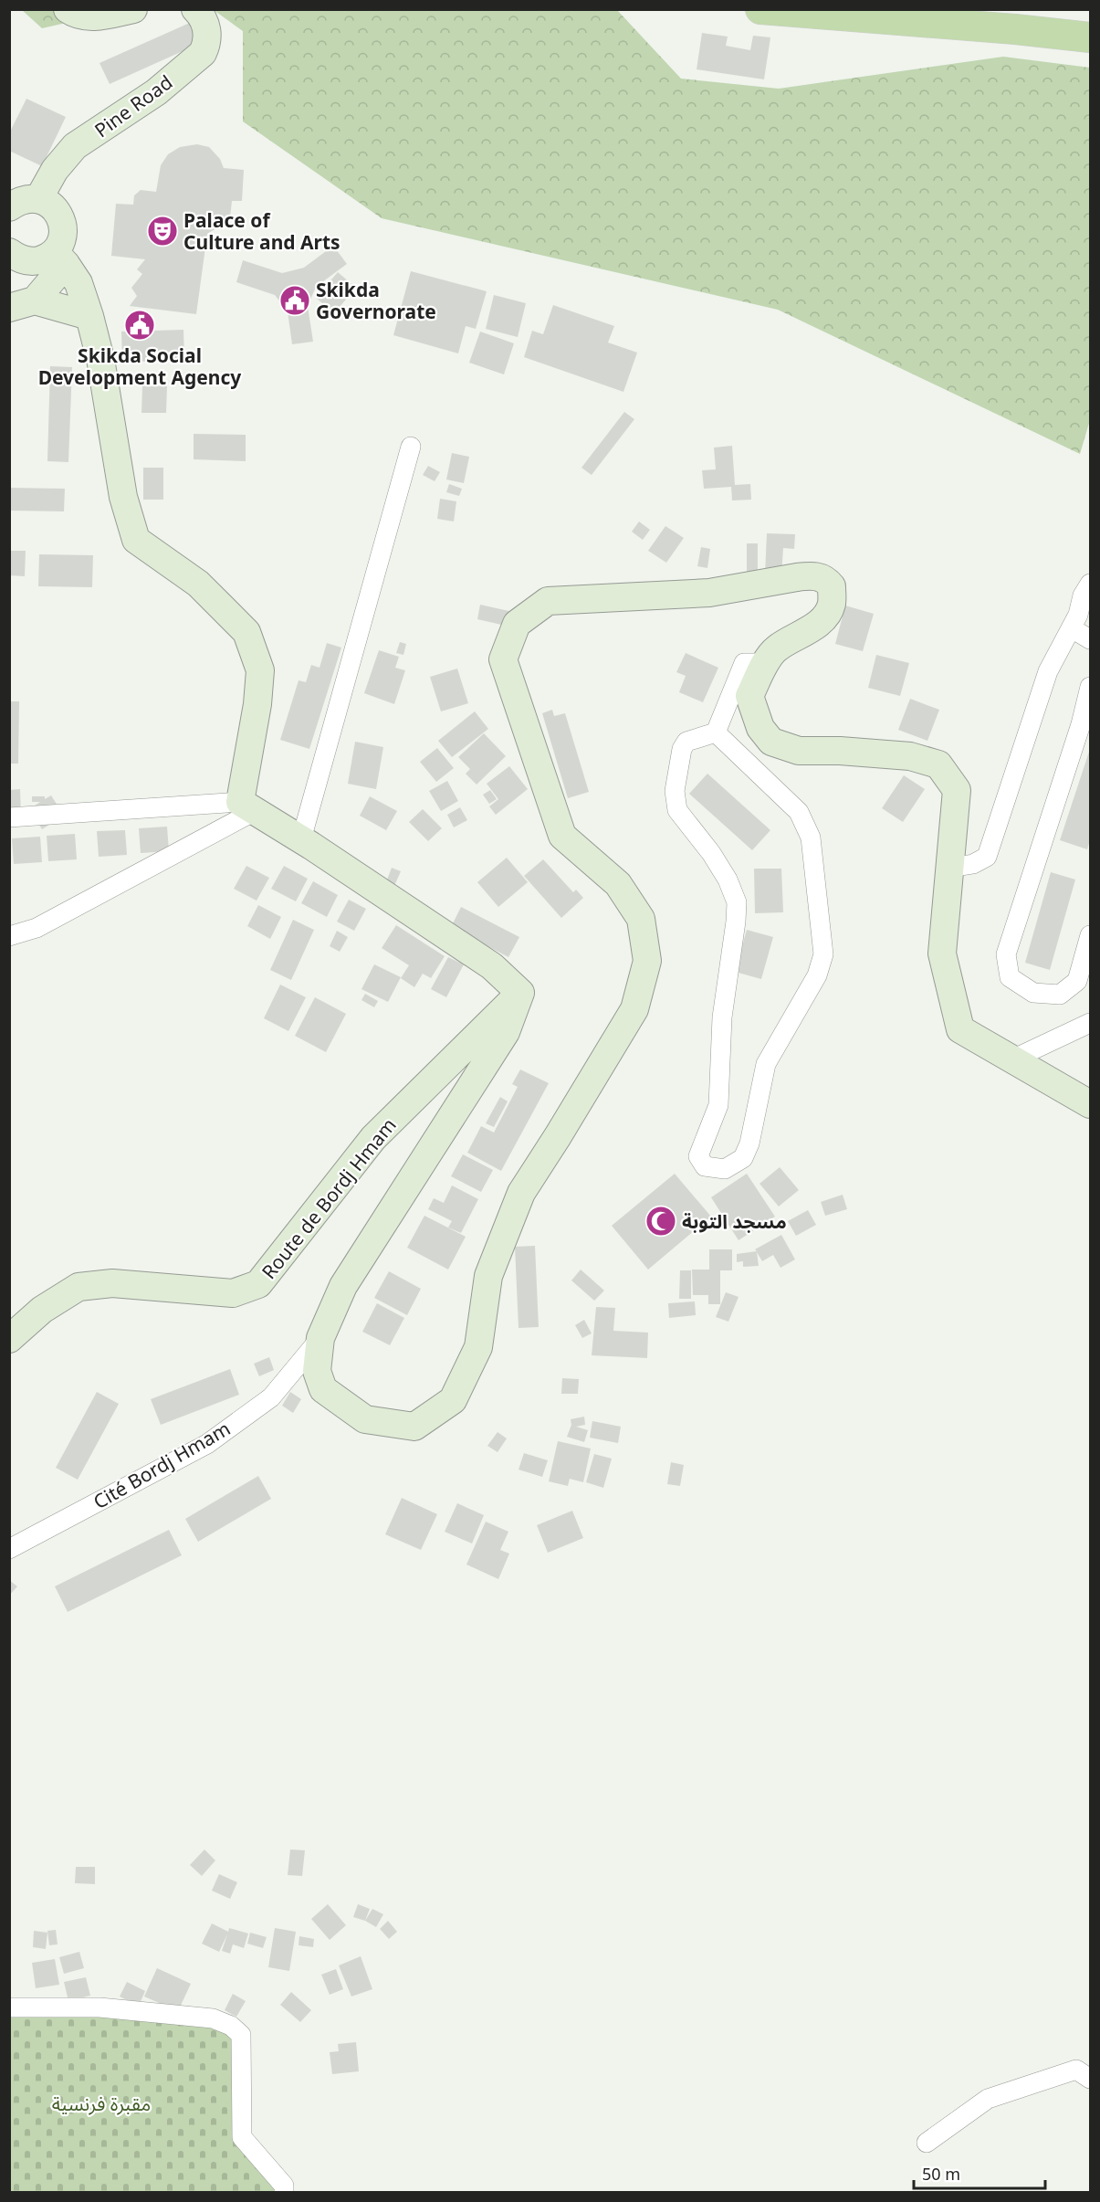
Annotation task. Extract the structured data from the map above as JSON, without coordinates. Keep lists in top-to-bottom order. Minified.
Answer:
{"streets":{"street":["Pine Road","Route de Bordj Hmam","Cité Bordj Hmam"]},"parks":["مقبرة فرنسية"],"places":{"theatre":["Palace of Culture and Arts"],"public building":["Skikda Governorate","Skikda Social Development Agency"],"mosque":["مسجد التوبة"]},"scale_bar":"50 m"}
